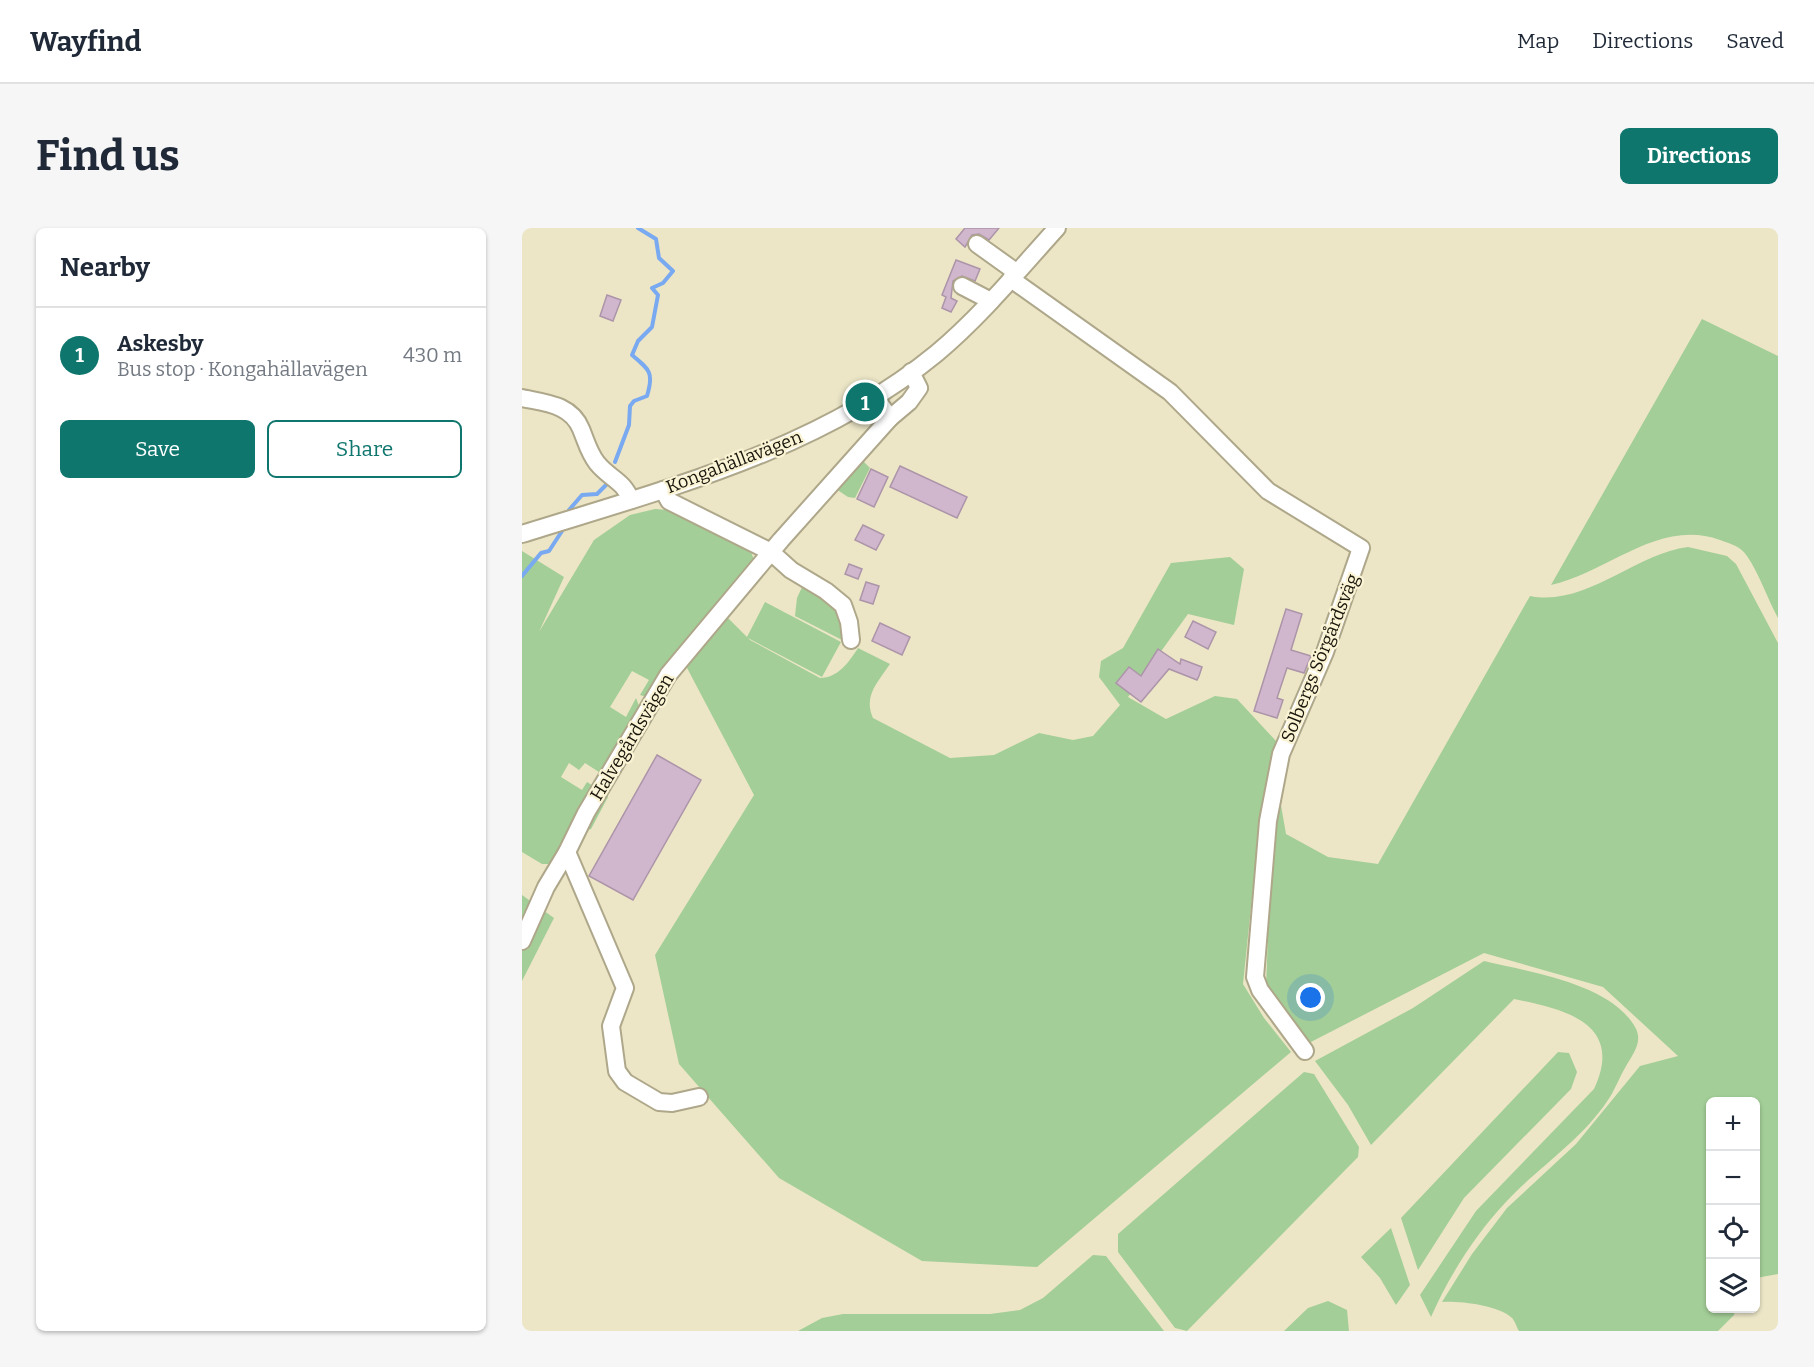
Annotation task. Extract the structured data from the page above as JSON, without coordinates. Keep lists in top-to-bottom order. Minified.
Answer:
{"streets":{"street":["Kongahällavägen","Solbergs Sörgårdsväg","Halvegårdsvägen"]},"crossings":[["Kongahällavägen","Solbergs Sörgårdsväg"],["Kongahällavägen","Halvegårdsvägen"]],"page":{"header":"Wayfind","nav":["Map","Directions","Saved"],"buttons":["Directions",["Save","Share"]],"title":"Find us","heading":"Nearby","list":[{"mark":"1","name":"Askesby","note":"Bus stop · Kongahällavägen","value":"430 m"}],"pins":"1","map_buttons":["+","−"]}}
